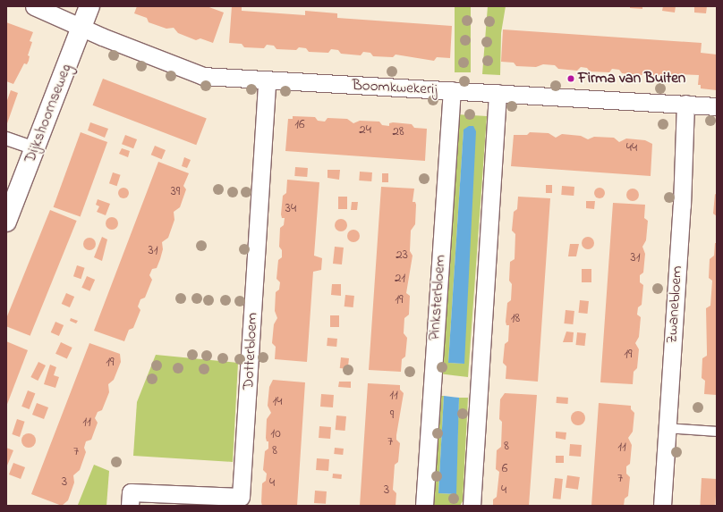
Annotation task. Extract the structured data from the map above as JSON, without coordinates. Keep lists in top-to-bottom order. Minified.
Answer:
{"streets":{"street":["Boomkwekerij","Dijkshoornseweg","Pinksterbloem","Zwanebloem","Dotterbloem"]},"crossings":[["Boomkwekerij","Dijkshoornseweg"],["Boomkwekerij","Pinksterbloem"],["Boomkwekerij","Zwanebloem"],["Boomkwekerij","Dotterbloem"]],"places":["Firma van Buiten"],"house_numbers":["16","24","28","44","39","34","31","23","31","21","19","18","19","19","11","14","9","11","10","7","8","11","8","7","6","7","3","4","3","4"]}
